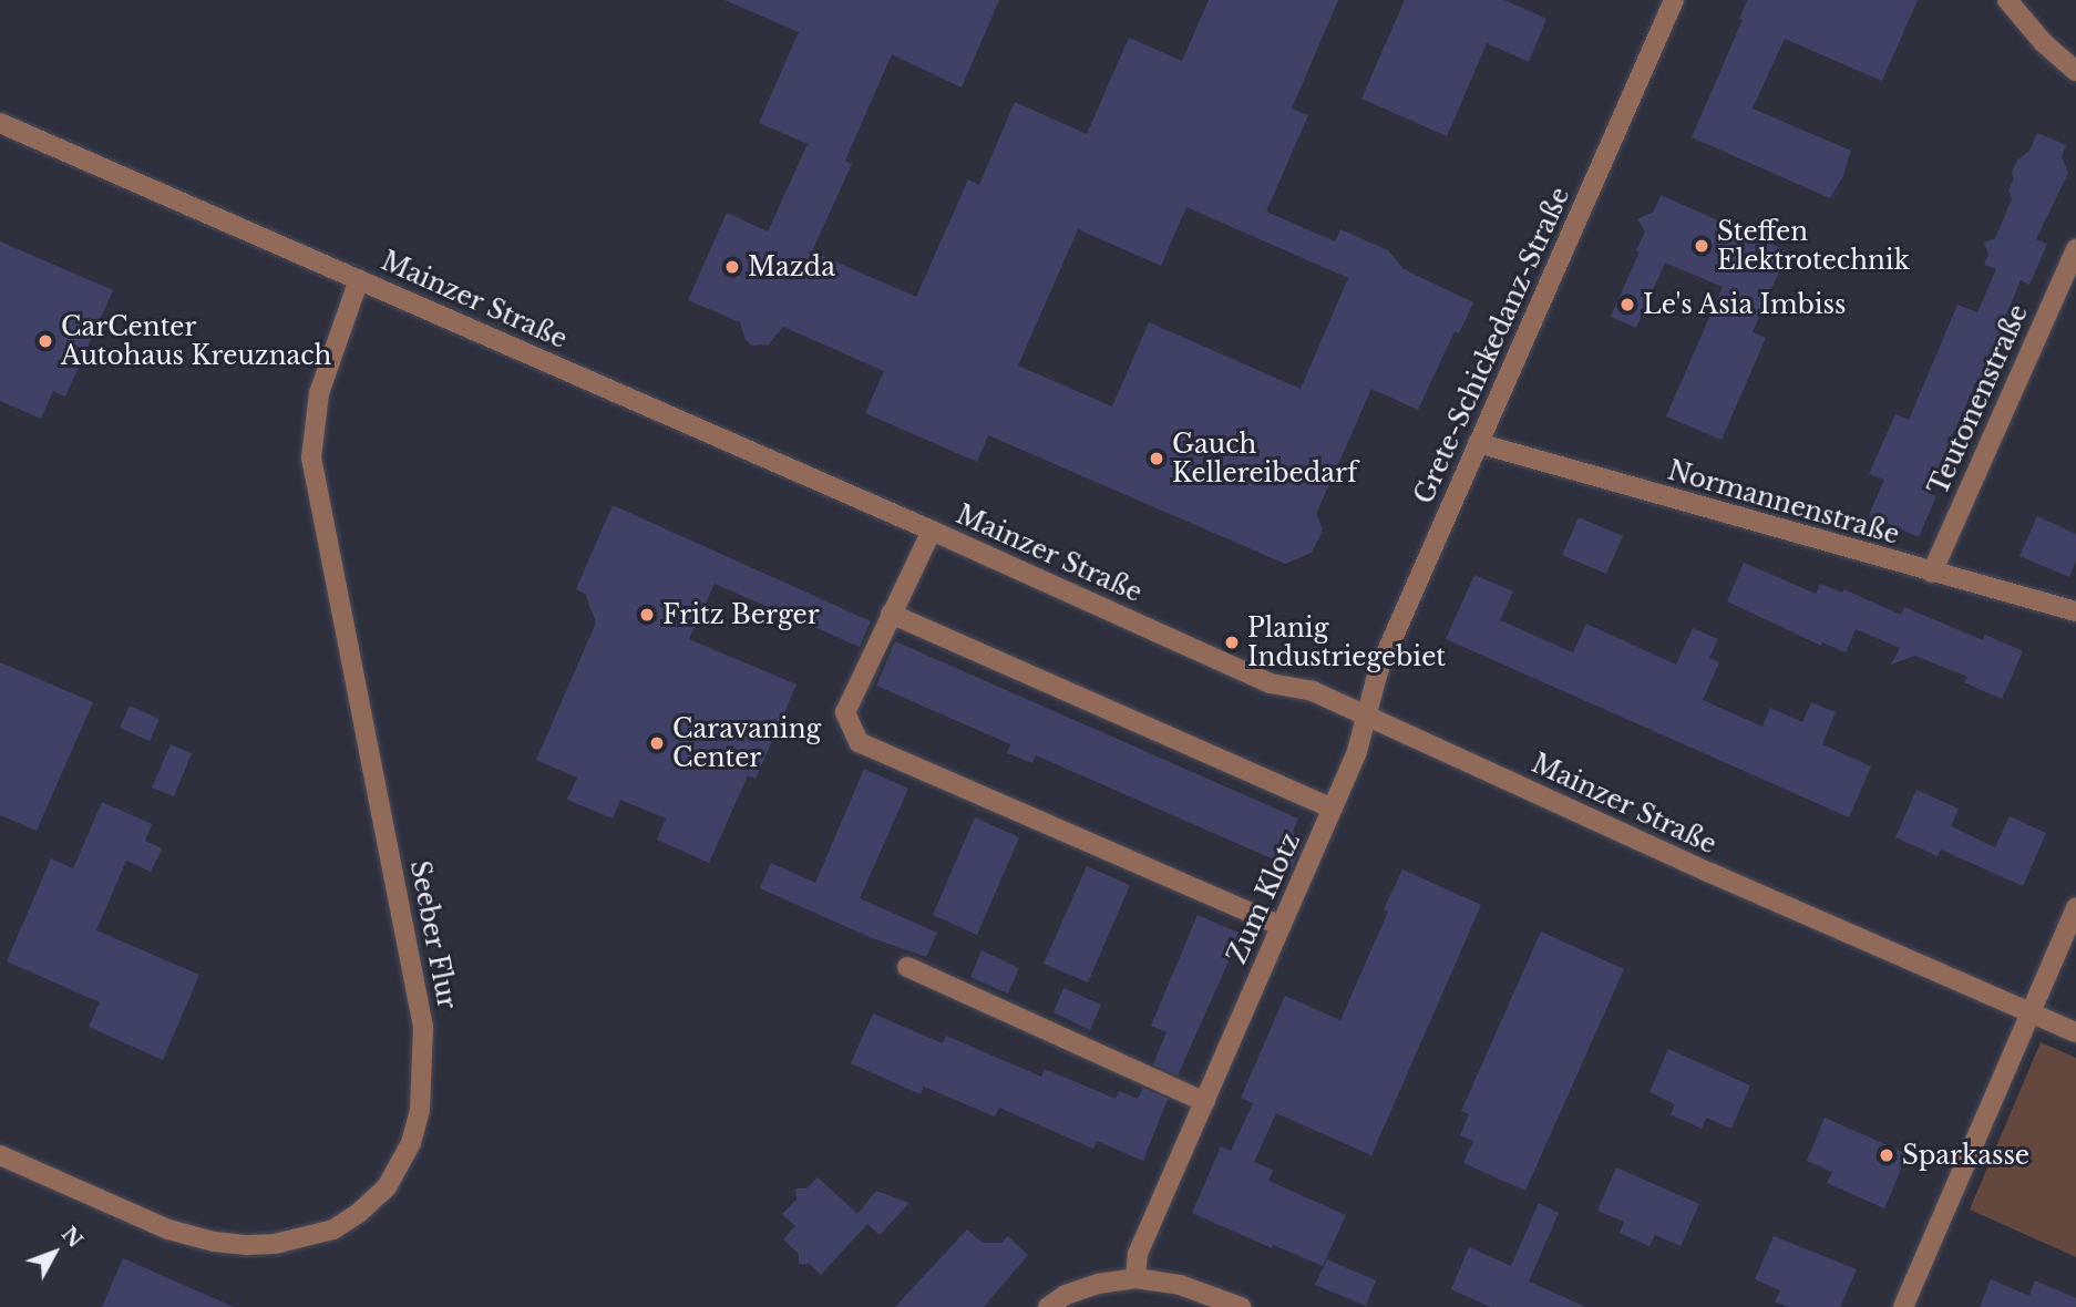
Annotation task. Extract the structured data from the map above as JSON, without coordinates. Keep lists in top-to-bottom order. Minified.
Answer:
{"streets":{"street":["Mainzer Straße","Grete-Schickedanz-Straße","Teutonenstraße","Normannenstraße","Zum Klotz","Seeber Flur"]},"crossings":[["Mainzer Straße","Grete-Schickedanz-Straße"],["Mainzer Straße","Zum Klotz"],["Mainzer Straße","Seeber Flur"],["Grete-Schickedanz-Straße","Normannenstraße"],["Grete-Schickedanz-Straße","Zum Klotz"],["Teutonenstraße","Normannenstraße"]],"places":["Steffen Elektrotechnik","Mazda","Le's Asia Imbiss","CarCenter Autohaus Kreuznach","Gauch Kellereibedarf","Fritz Berger","Planig Industriegebiet","Caravaning Center","Sparkasse"],"north":"top right"}
